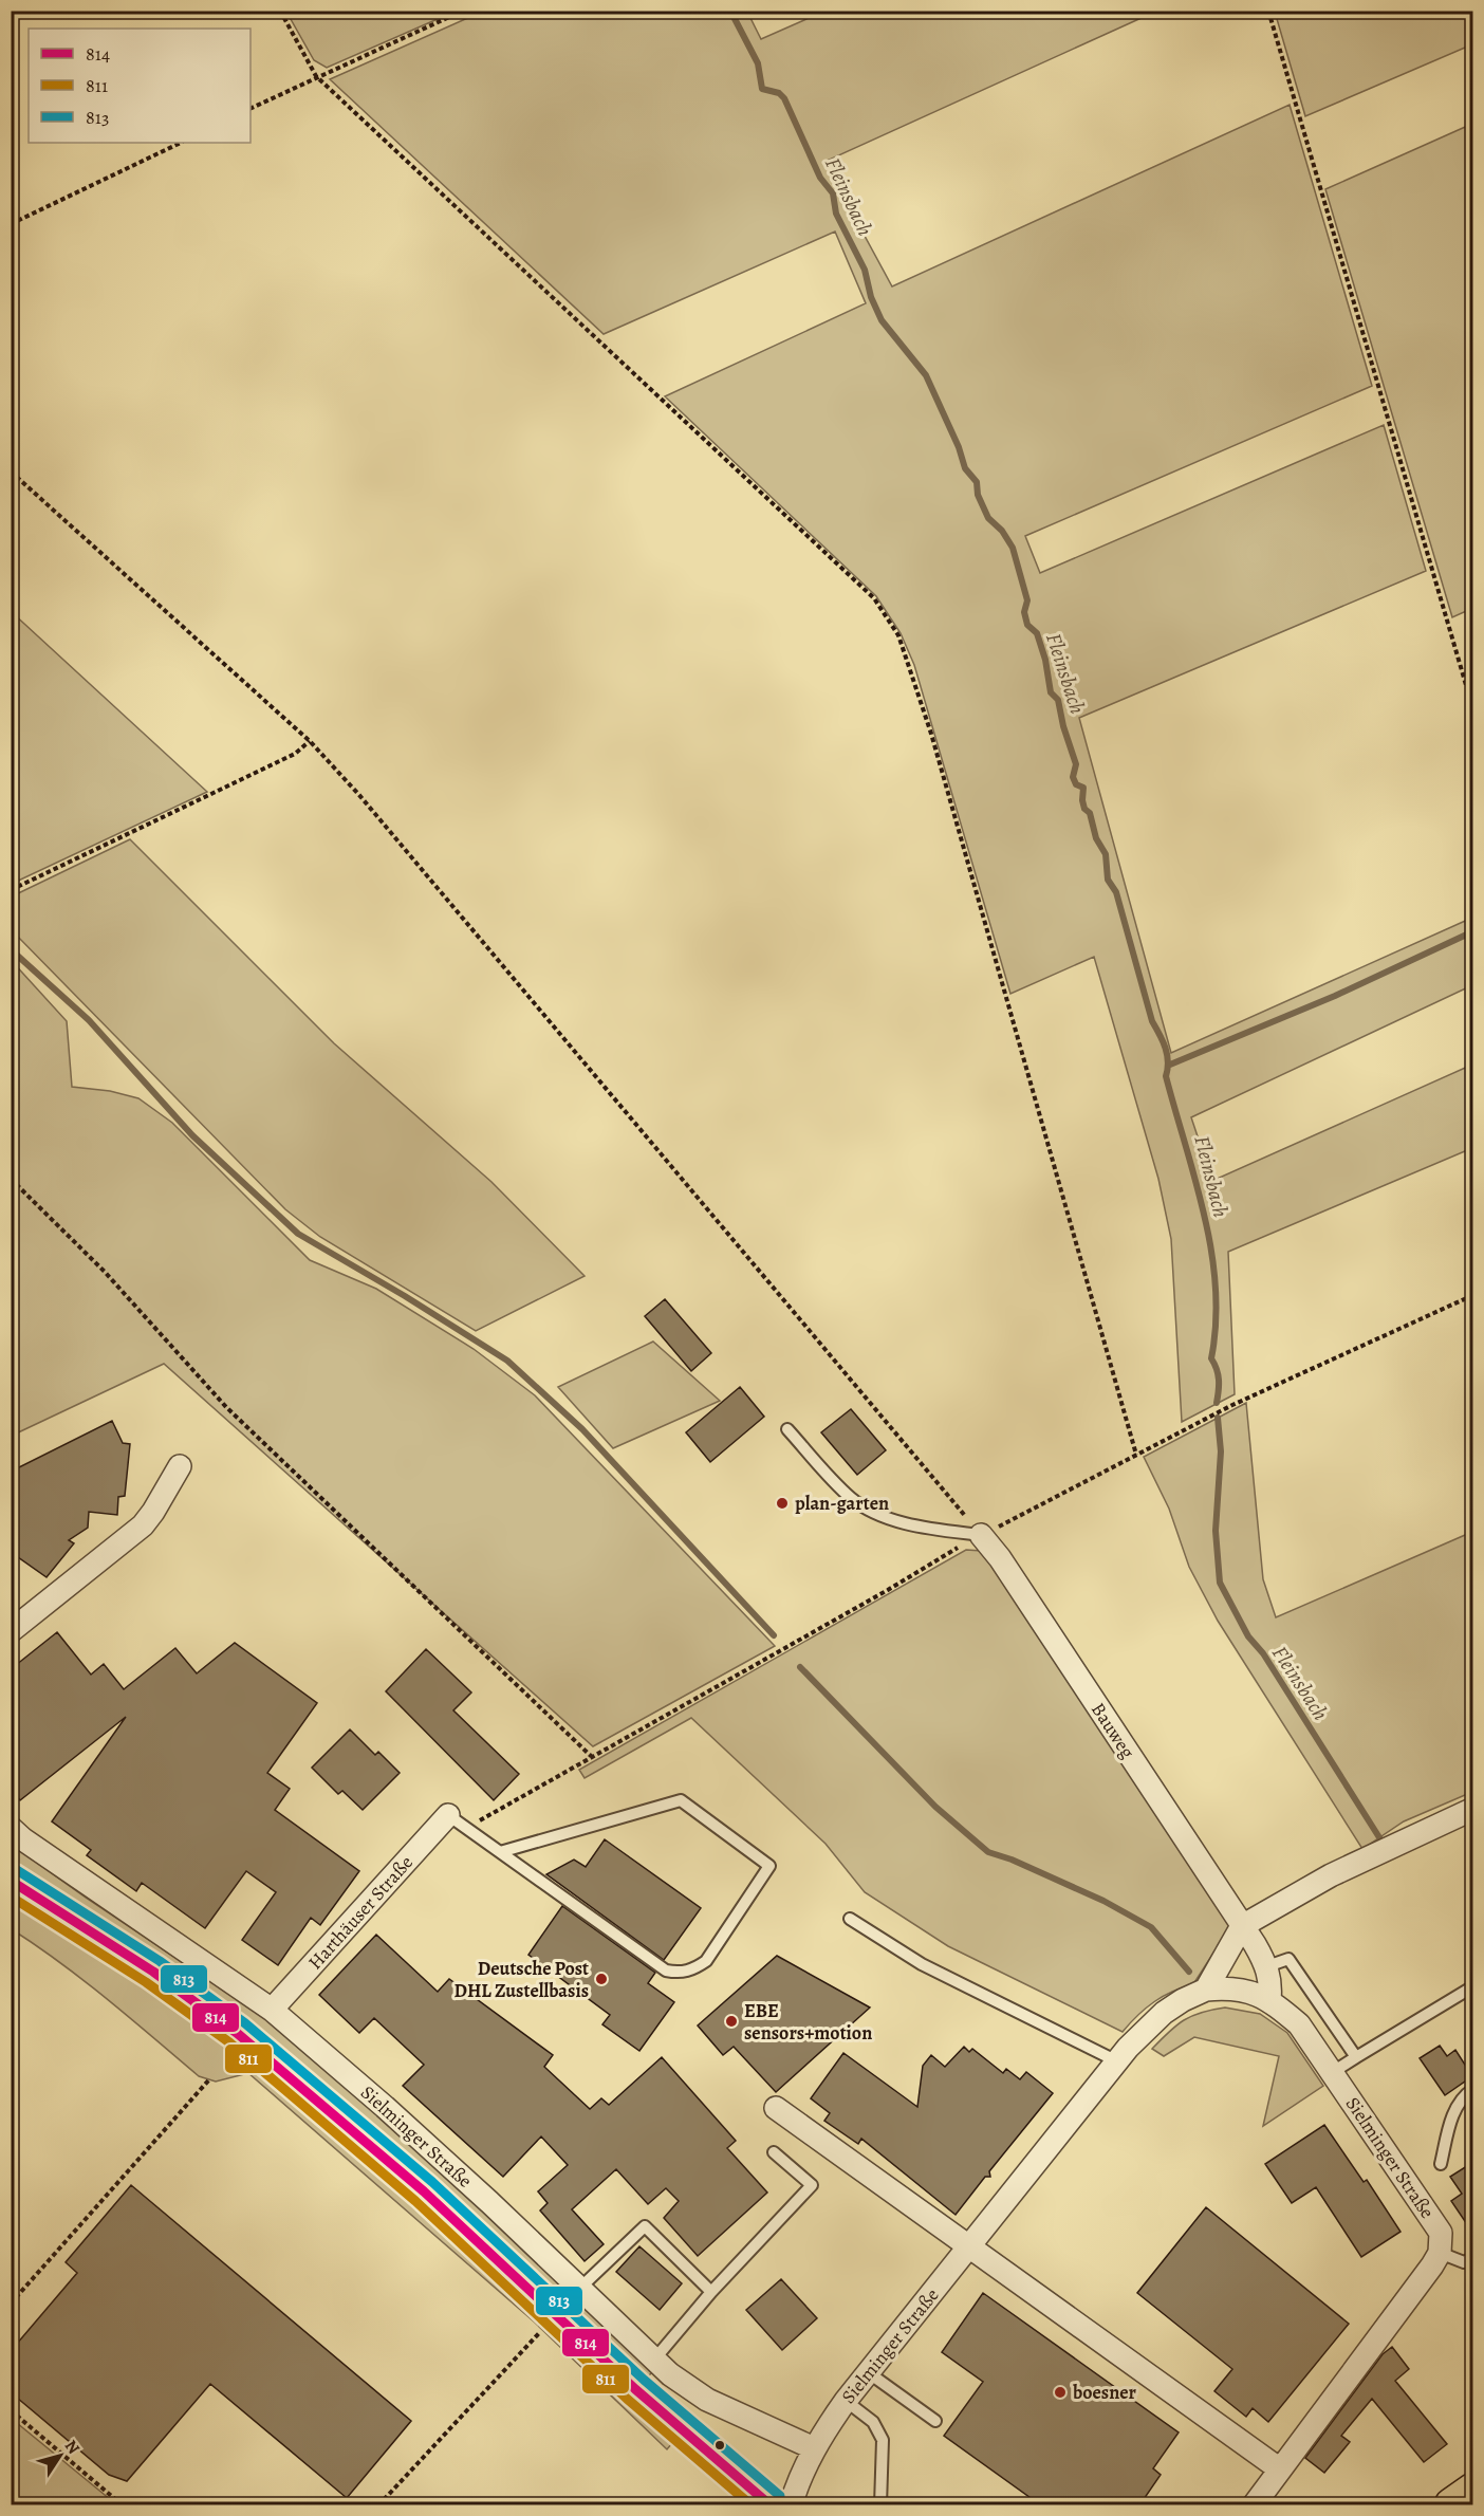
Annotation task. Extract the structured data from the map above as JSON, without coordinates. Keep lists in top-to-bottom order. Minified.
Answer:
{"streets":{"street":["Bauweg","Harthäuser Straße","Sielminger Straße"]},"crossings":[["Harthäuser Straße","Sielminger Straße"]],"water":["Fleinsbach"],"places":["plan-garten","Deutsche Post DHL Zustellbasis","EBE sensors+motion","boesner"],"lines":["transit line 813","transit line 814","transit line 811"],"legend":["814","811","813"],"north":"top right"}
